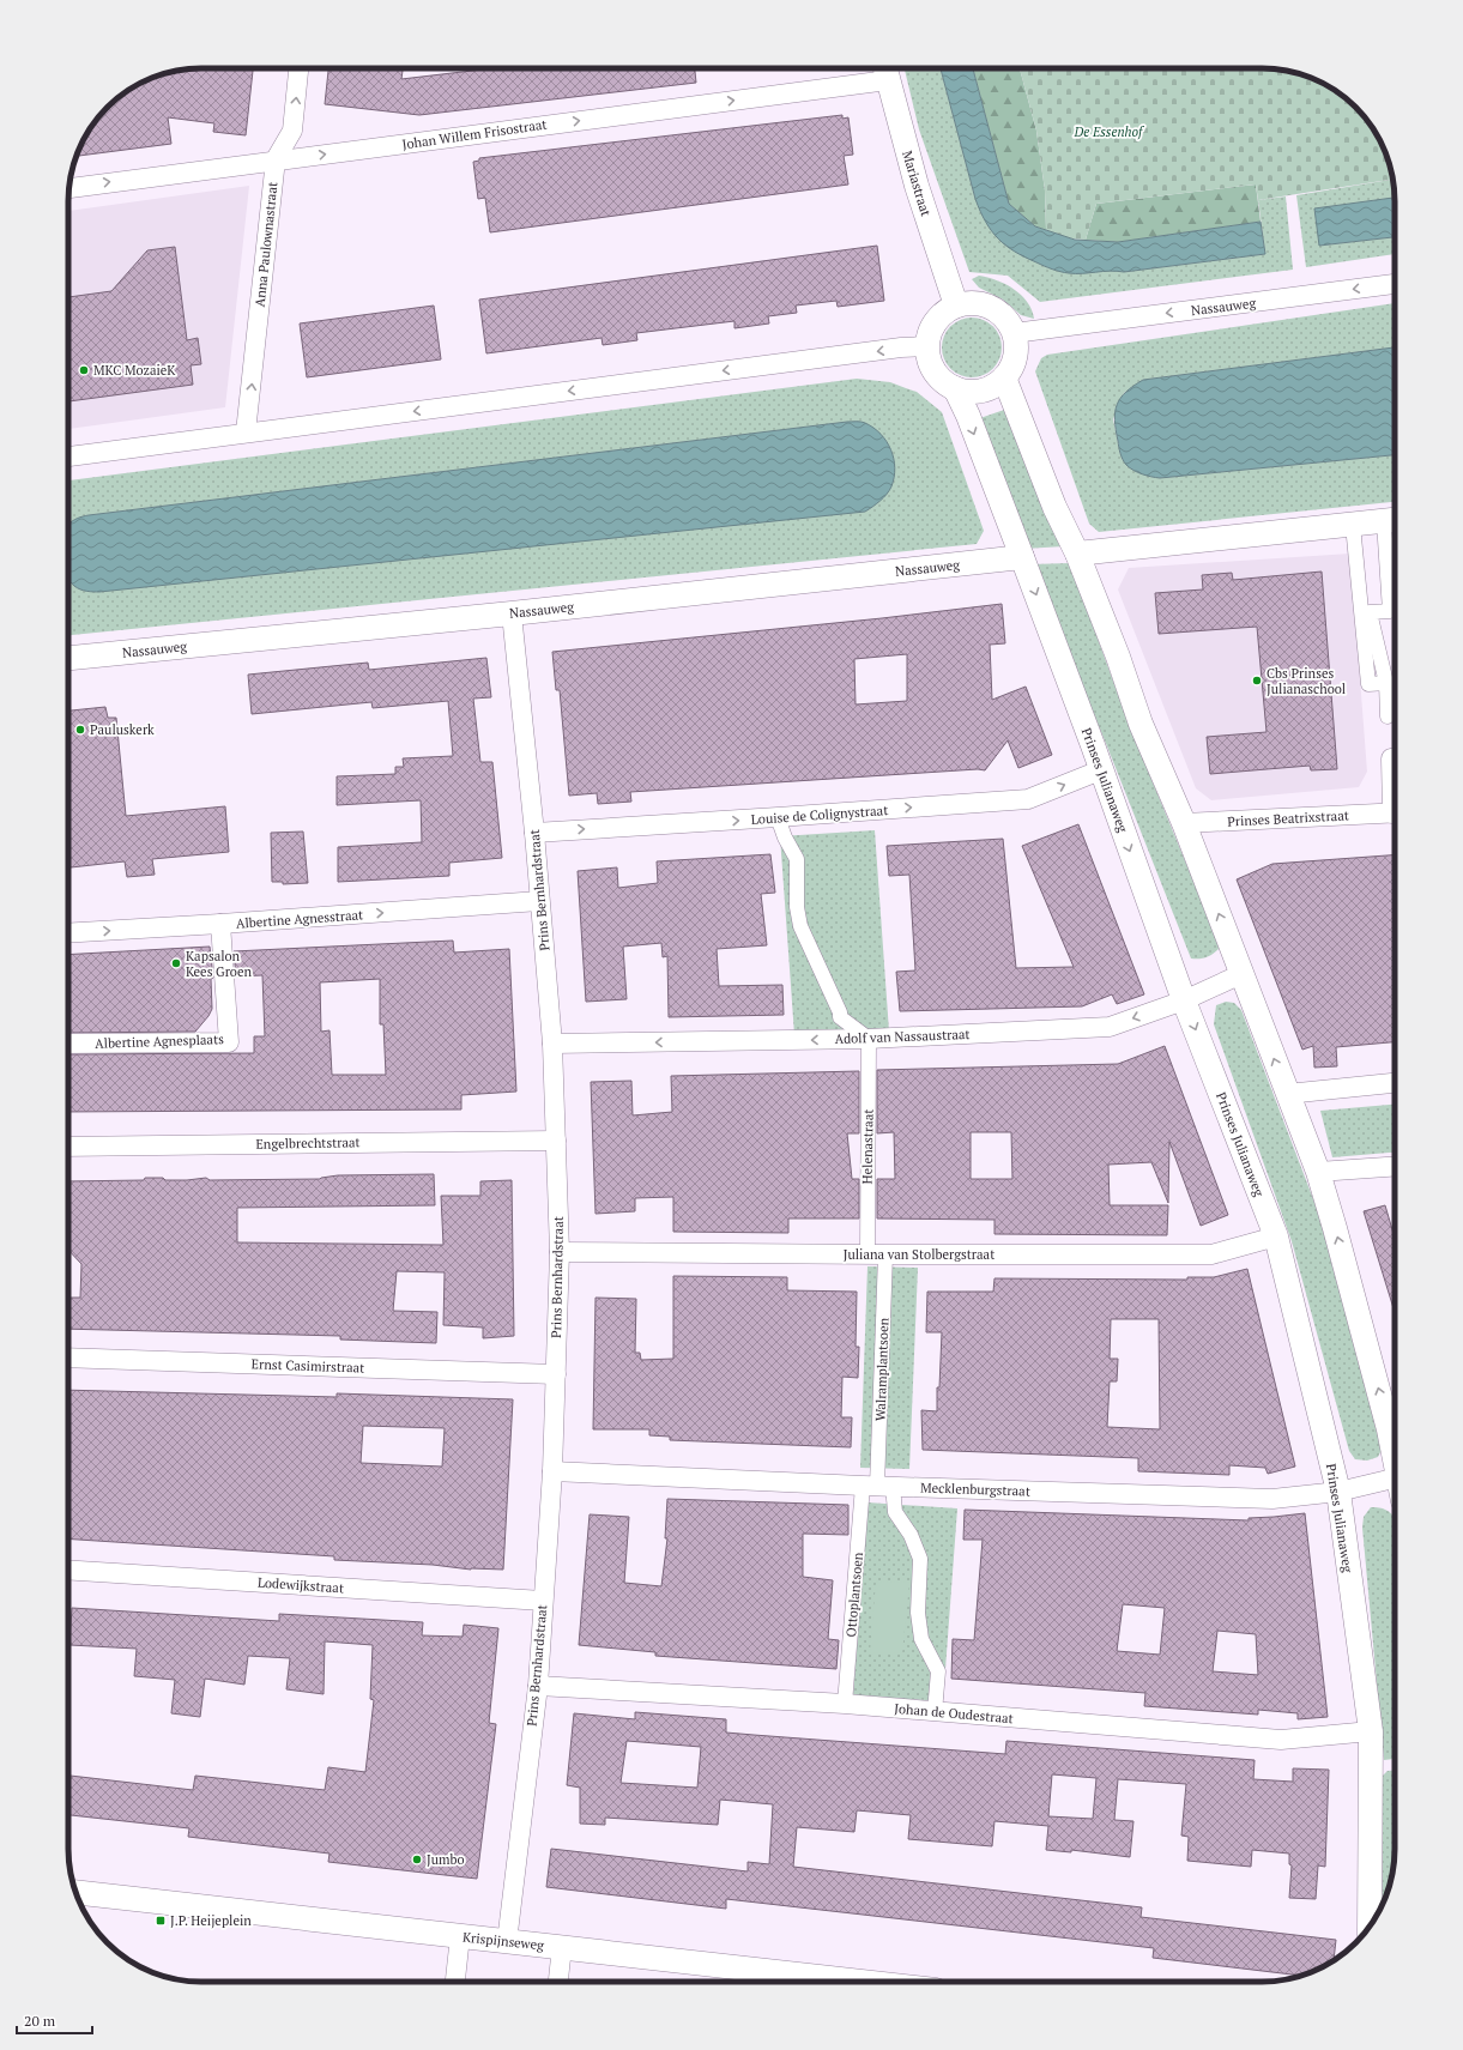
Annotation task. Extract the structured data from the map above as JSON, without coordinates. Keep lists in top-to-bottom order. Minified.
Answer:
{"streets":{"street":["Johan Willem Frisostraat","Mariastraat","Anna Paulownastraat","Nassauweg","Prinses Julianaweg","Louise de Colignystraat","Prinses Beatrixstraat","Prins Bernhardstraat","Albertine Agnesstraat","Adolf van Nassaustraat","Albertine Agnesplaats","Engelbrechtstraat","Helenastraat","Juliana van Stolbergstraat","Ernst Casimirstraat","Walramplantsoen","Mecklenburgstraat","Lodewijkstraat","Ottoplantsoen","Johan de Oudestraat","Krispijnseweg"]},"crossings":[["Johan Willem Frisostraat","Mariastraat"],["Johan Willem Frisostraat","Anna Paulownastraat"],["Mariastraat","Nassauweg"],["Mariastraat","Prinses Julianaweg"],["Nassauweg","Prinses Julianaweg"],["Nassauweg","Prins Bernhardstraat"],["Prinses Julianaweg","Louise de Colignystraat"],["Prinses Julianaweg","Adolf van Nassaustraat"],["Prinses Julianaweg","Juliana van Stolbergstraat"],["Prinses Julianaweg","Mecklenburgstraat"],["Prinses Julianaweg","Johan de Oudestraat"],["Louise de Colignystraat","Prins Bernhardstraat"],["Prins Bernhardstraat","Albertine Agnesstraat"],["Prins Bernhardstraat","Adolf van Nassaustraat"],["Prins Bernhardstraat","Engelbrechtstraat"],["Prins Bernhardstraat","Juliana van Stolbergstraat"],["Prins Bernhardstraat","Ernst Casimirstraat"],["Prins Bernhardstraat","Mecklenburgstraat"],["Prins Bernhardstraat","Lodewijkstraat"],["Prins Bernhardstraat","Johan de Oudestraat"],["Prins Bernhardstraat","Krispijnseweg"],["Albertine Agnesstraat","Albertine Agnesplaats"],["Adolf van Nassaustraat","Helenastraat"],["Helenastraat","Juliana van Stolbergstraat"],["Helenastraat","Walramplantsoen"],["Juliana van Stolbergstraat","Walramplantsoen"],["Walramplantsoen","Mecklenburgstraat"],["Walramplantsoen","Ottoplantsoen"],["Mecklenburgstraat","Ottoplantsoen"],["Ottoplantsoen","Johan de Oudestraat"]],"one_way":["Johan Willem Frisostraat","Anna Paulownastraat","Louise de Colignystraat","Albertine Agnesstraat","Adolf van Nassaustraat"],"parks":["De Essenhof"],"places":{"other":["MKC MozaieK","Cbs Prinses Julianaschool","Pauluskerk","Kapsalon Kees Groen","Jumbo"],"transit":["J.P. Heijeplein"]},"scale_bar":"20 m"}
